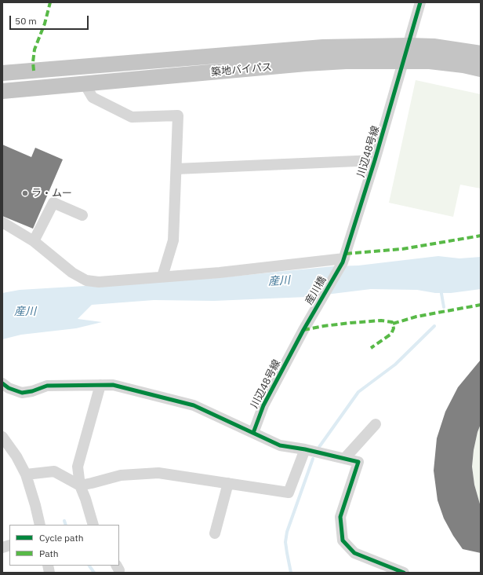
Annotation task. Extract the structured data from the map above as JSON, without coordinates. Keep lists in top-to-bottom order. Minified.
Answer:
{"streets":{"highway":["築地バイパス"],"street":["川辺48号線","産川橋"]},"crossings":[["築地バイパス","川辺48号線"],["川辺48号線","産川橋"]],"water":["産川"],"places":["ラ・ムー"],"legend":["Cycle path","Path"],"scale_bar":"50 m"}
